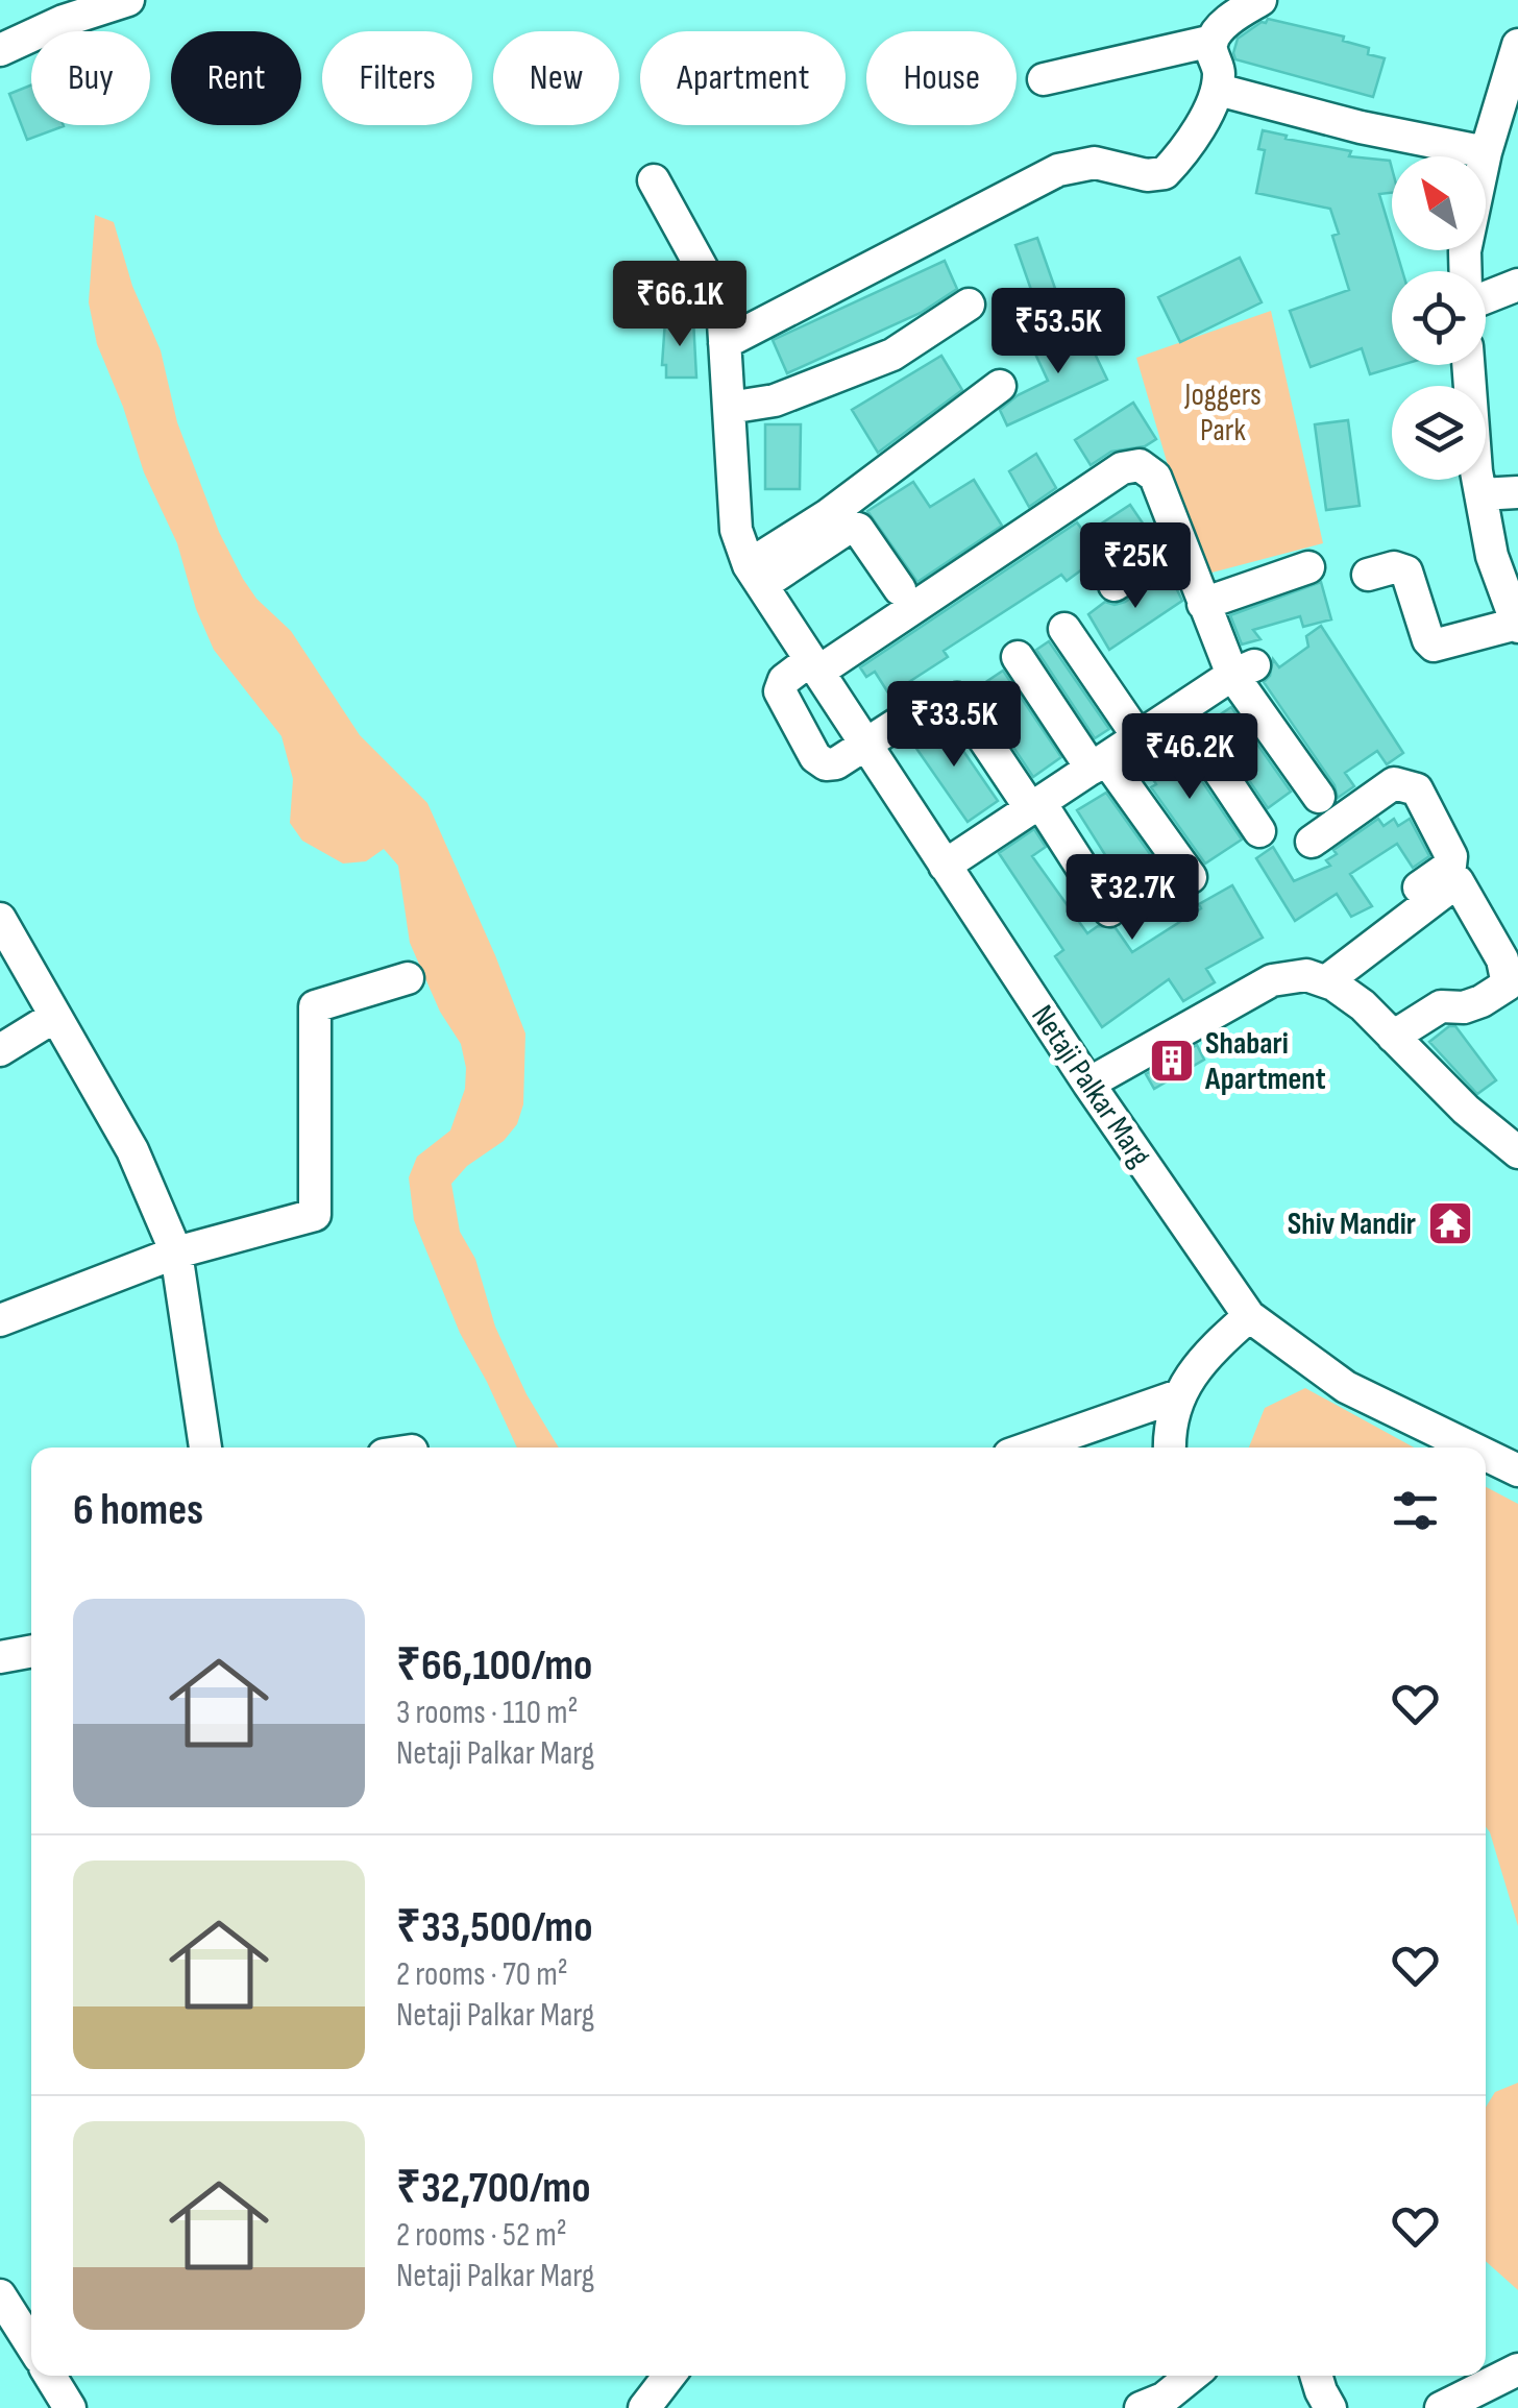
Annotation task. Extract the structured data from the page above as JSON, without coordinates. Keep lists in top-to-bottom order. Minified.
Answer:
{"streets":{"street":["Netaji Palkar Marg"]},"parks":["Joggers Park"],"places":{"building":["Shabari Apartment"],"temple":["Shiv Mandir"]},"north":"top left","page":{"chip":["Buy","Rent","Filters","New","Apartment","House"],"price":["₹66.1K","₹53.5K","₹25K","₹33.5K","₹46.2K","₹32.7K"],"heading":"6 homes","list":[{"name":"₹66,100/mo","note":"3 rooms · 110 m² · Netaji Palkar Marg"},{"name":"₹33,500/mo","note":"2 rooms · 70 m² · Netaji Palkar Marg"},{"name":"₹32,700/mo","note":"2 rooms · 52 m² · Netaji Palkar Marg"}]}}
